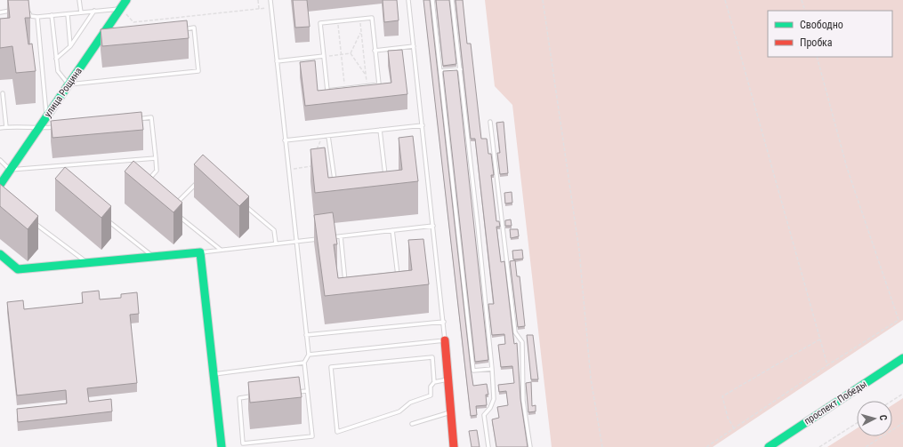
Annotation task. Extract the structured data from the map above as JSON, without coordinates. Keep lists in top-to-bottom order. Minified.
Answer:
{"streets":{"street":["улица Рощина","проспект Победы"]},"legend":["Свободно","Пробка"],"north":"right"}
